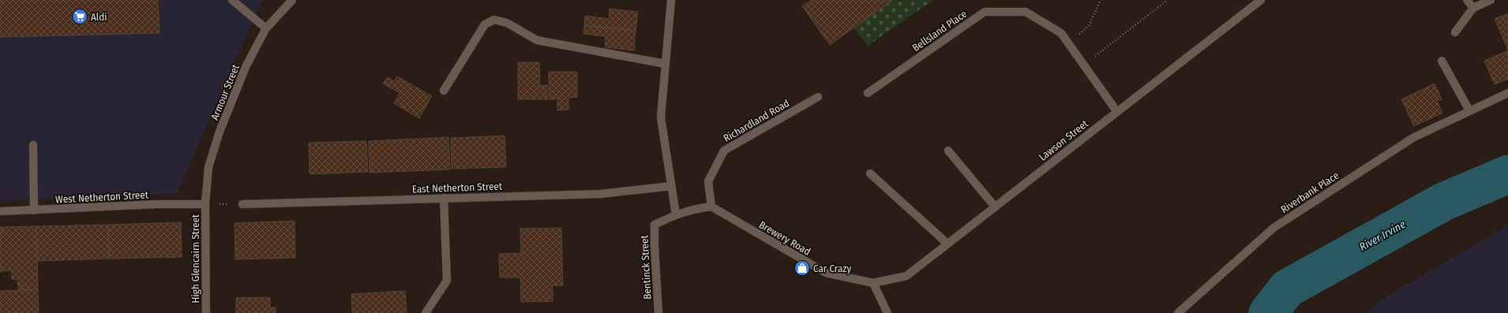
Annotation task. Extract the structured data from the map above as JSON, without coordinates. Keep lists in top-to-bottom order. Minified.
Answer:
{"streets":{"street":["Bellsland Place","Armour Street","Richardland Road","Lawson Street","East Netherton Street","Riverbank Place","West Netherton Street","Brewery Road","High Glencairn Street","Bentinck Street"]},"crossings":[["Bellsland Place","Lawson Street"],["Armour Street","West Netherton Street"],["Armour Street","High Glencairn Street"],["Richardland Road","Brewery Road"],["Lawson Street","Brewery Road"],["West Netherton Street","High Glencairn Street"]],"water":["River Irvine"],"places":{"supermarket":["Aldi"],"shop":["Car Crazy"]}}
